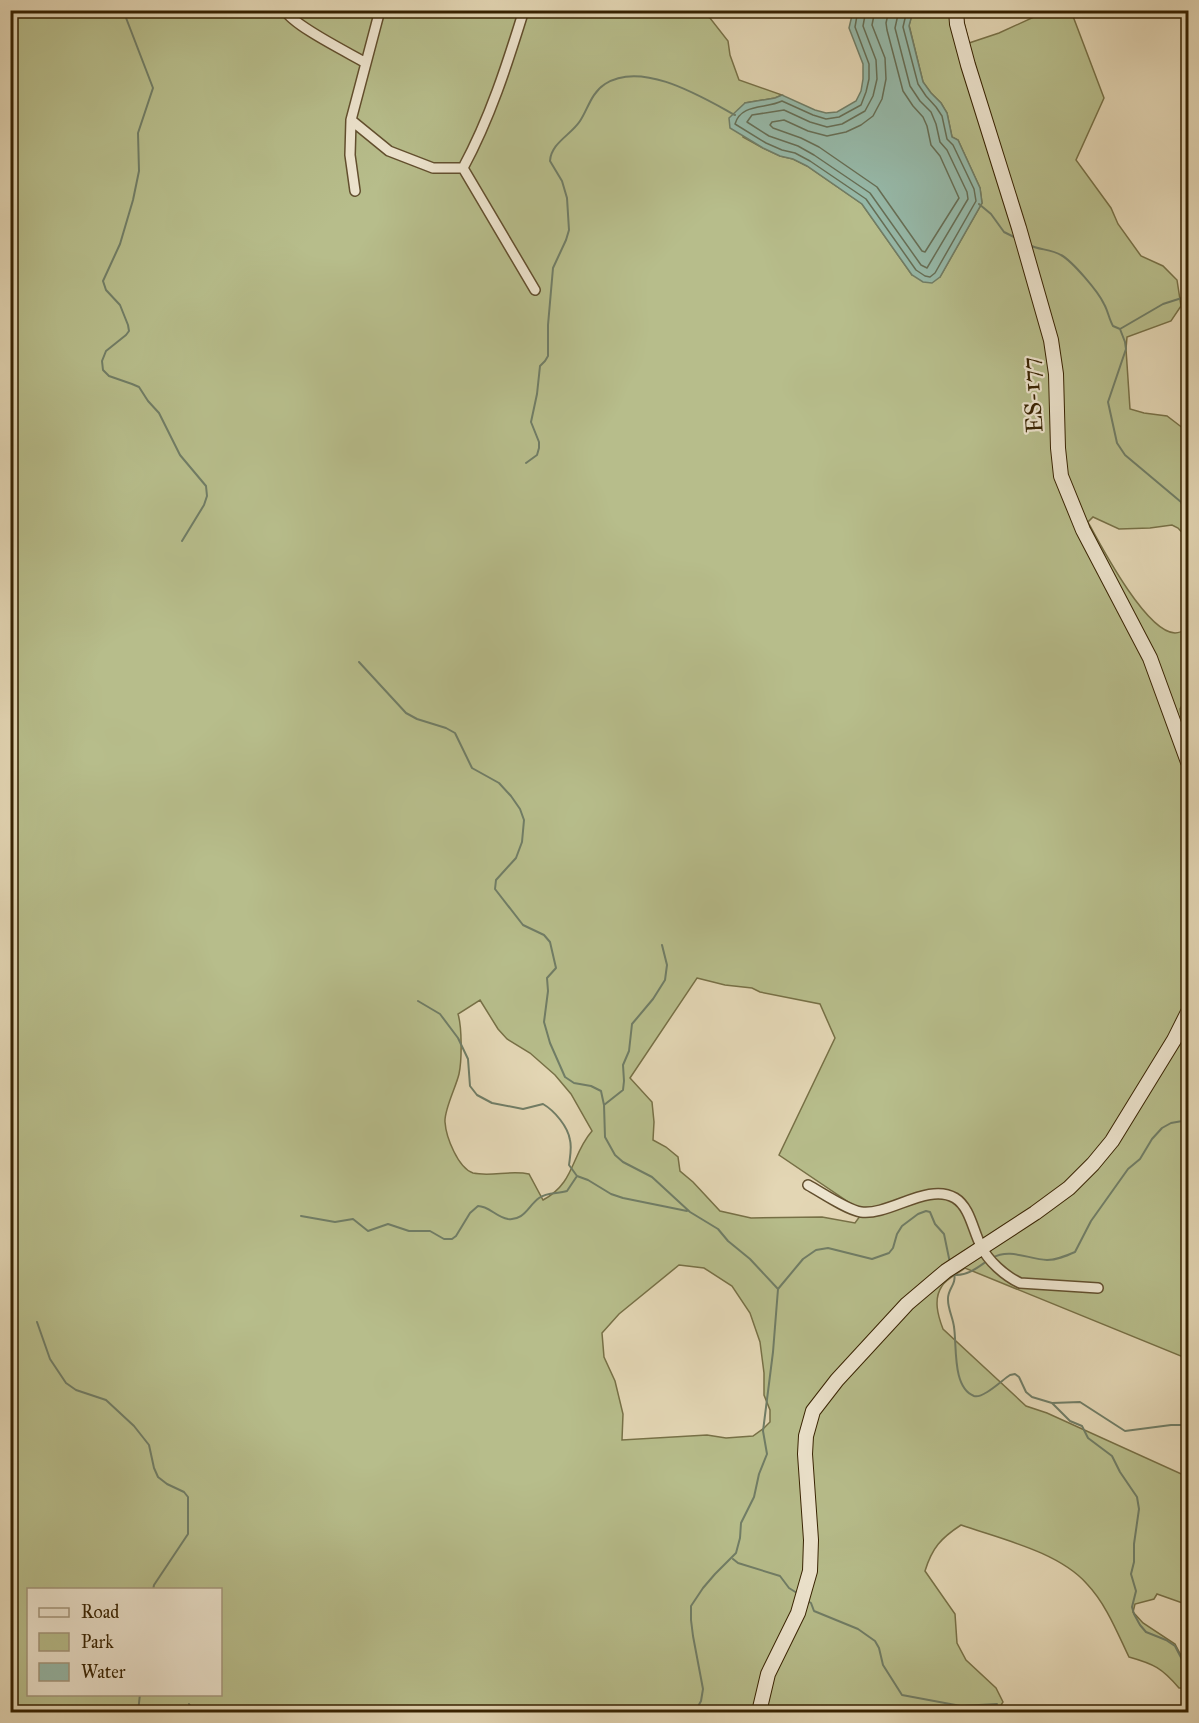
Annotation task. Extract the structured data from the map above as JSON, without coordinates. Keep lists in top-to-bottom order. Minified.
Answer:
{"streets":{"main road":["ES-177"]},"legend":["Road","Park","Water"]}
